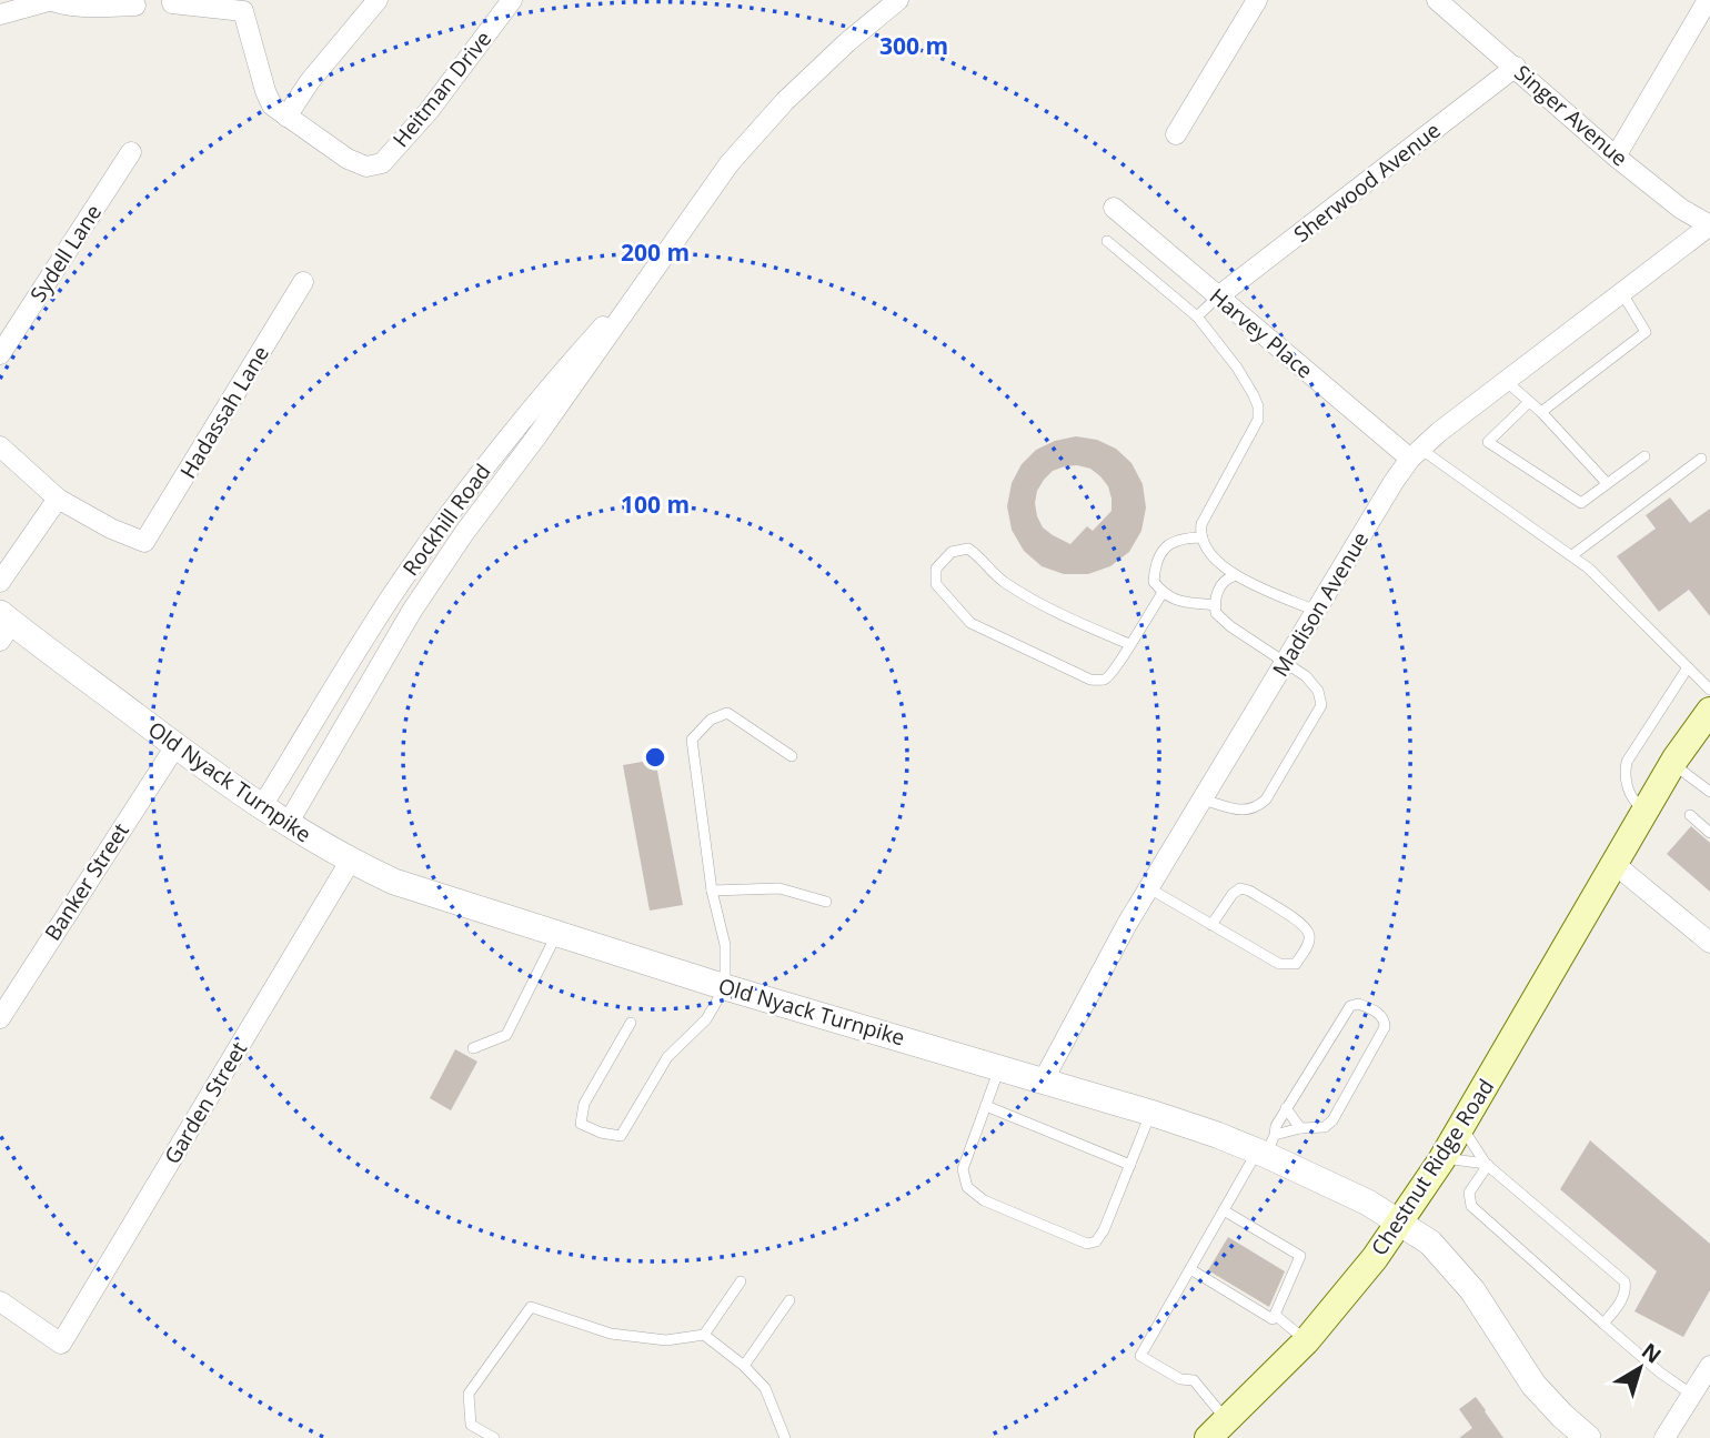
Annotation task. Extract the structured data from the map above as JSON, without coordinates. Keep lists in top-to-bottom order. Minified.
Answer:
{"streets":{"main road":["Chestnut Ridge Road"],"street":["Heitman Drive","Singer Avenue","Sherwood Avenue","Sydell Lane","Harvey Place","Hadassah Lane","Rockhill Road","Madison Avenue","Old Nyack Turnpike","Banker Street","Garden Street"]},"crossings":[["Singer Avenue","Sherwood Avenue"],["Singer Avenue","Madison Avenue"],["Sherwood Avenue","Harvey Place"],["Harvey Place","Madison Avenue"],["Rockhill Road","Old Nyack Turnpike"],["Madison Avenue","Old Nyack Turnpike"],["Old Nyack Turnpike","Banker Street"],["Old Nyack Turnpike","Garden Street"],["Old Nyack Turnpike","Chestnut Ridge Road"]],"north":"top right","rings":["300 m","200 m","100 m"]}
